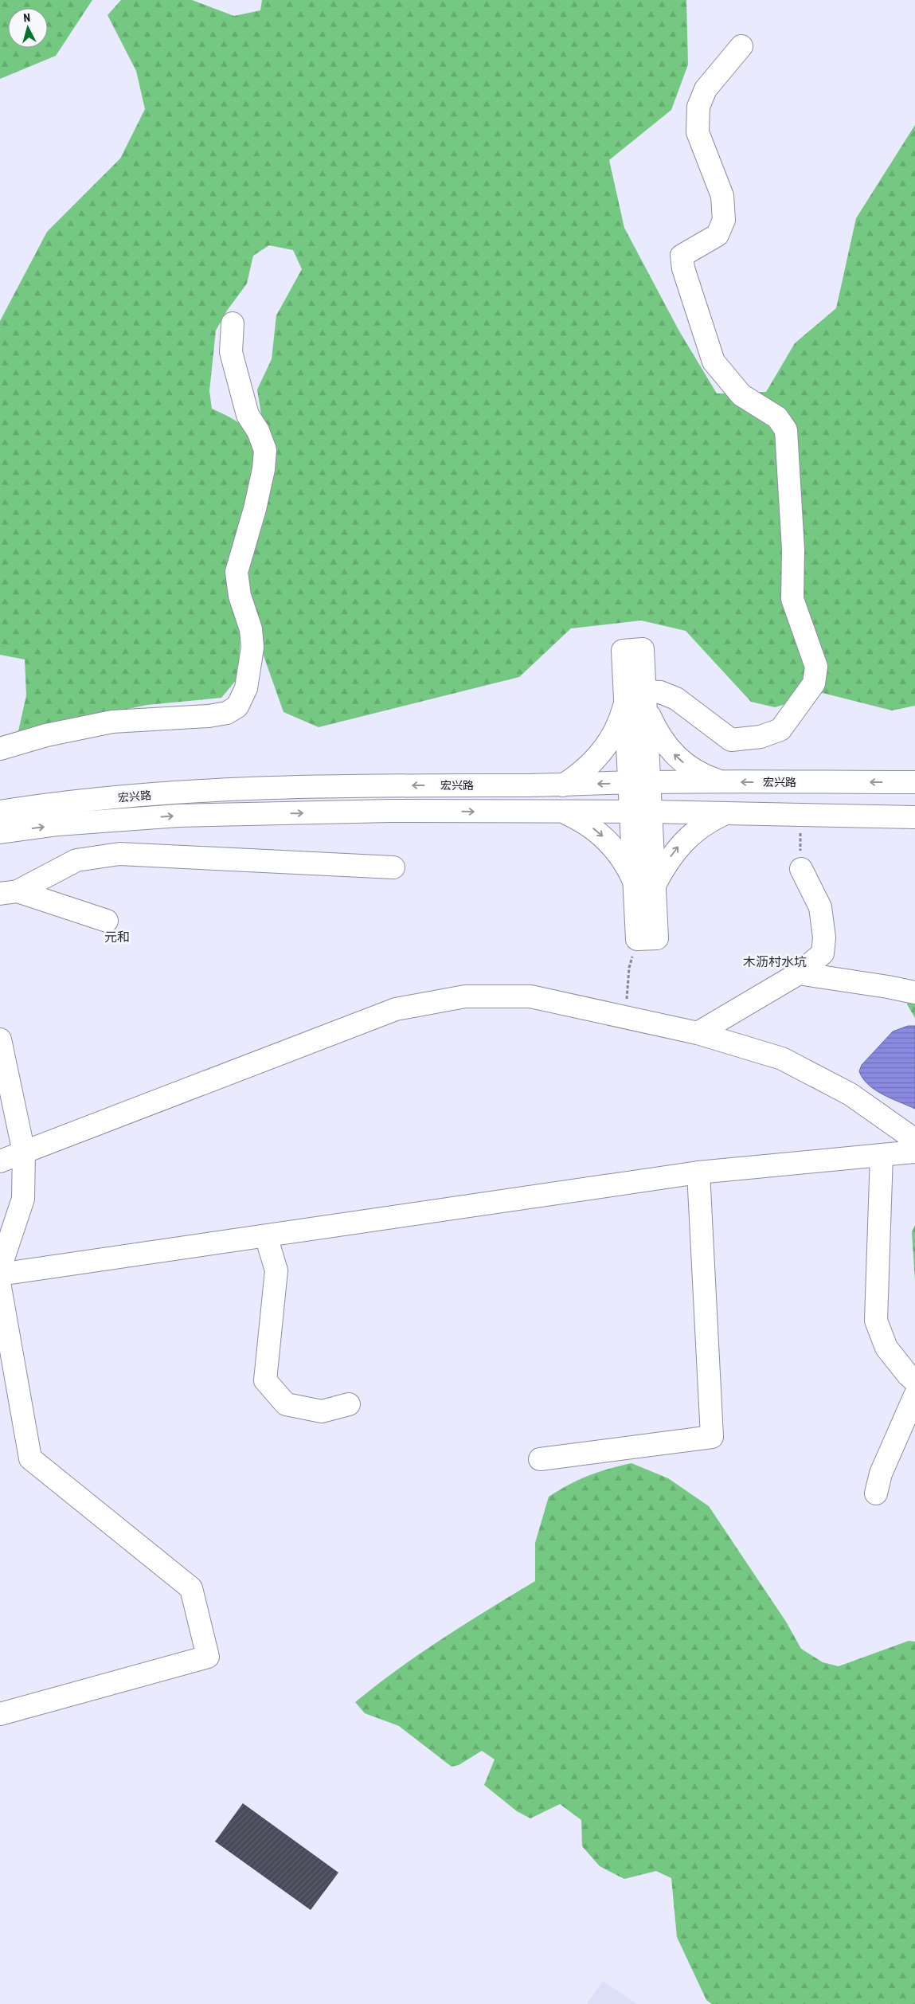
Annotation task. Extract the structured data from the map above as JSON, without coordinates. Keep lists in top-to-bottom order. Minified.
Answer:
{"streets":{"street":["宏兴路"]},"districts":["元和","木沥村水坑"],"north":"top"}
